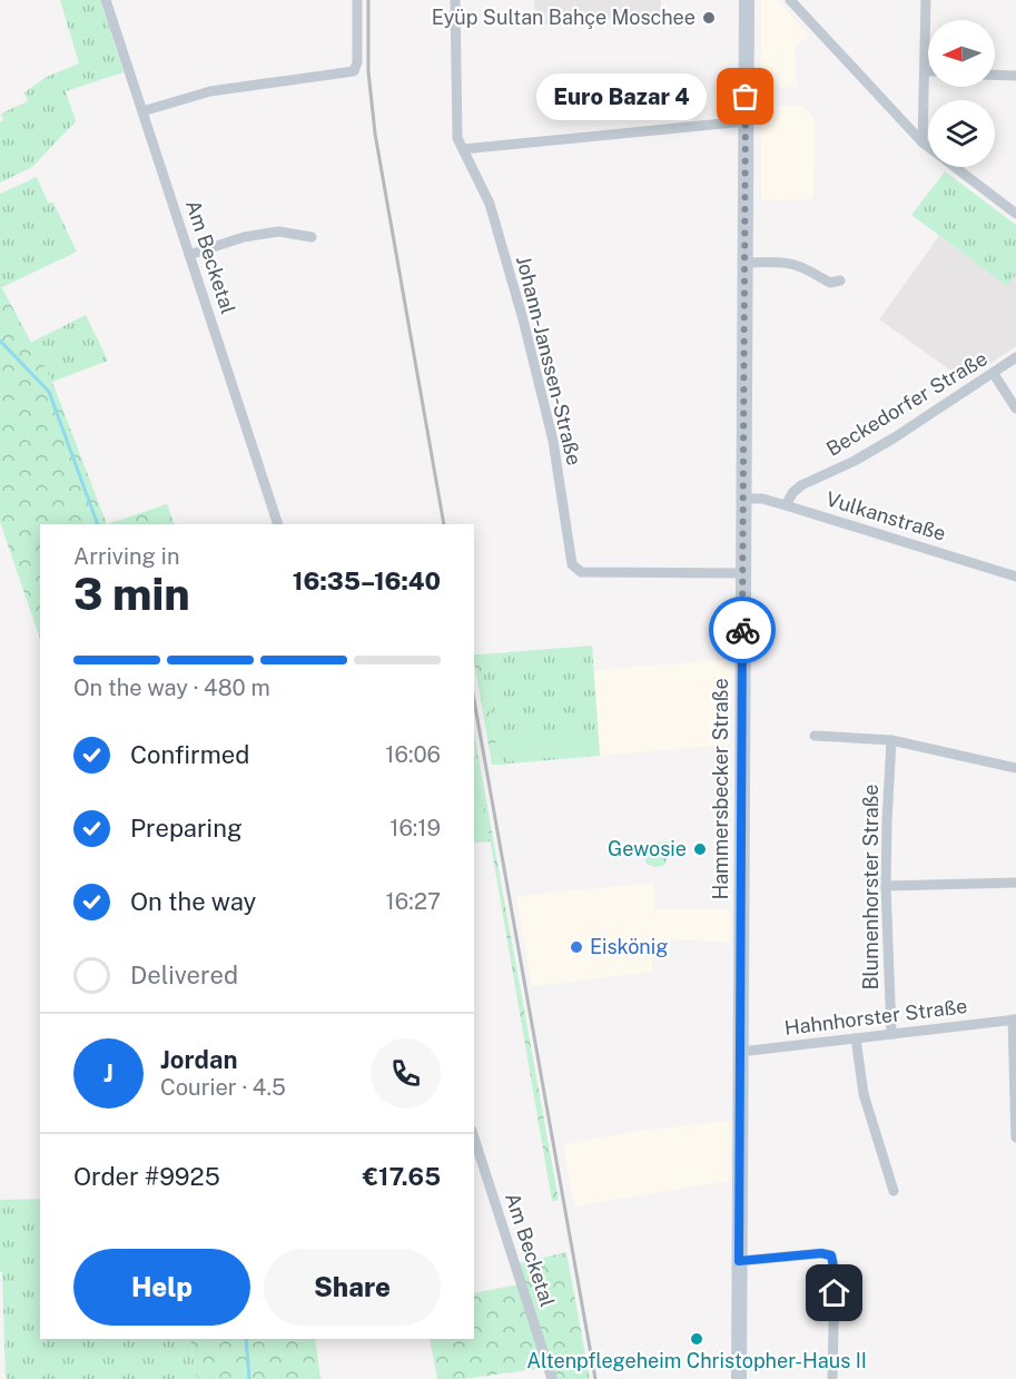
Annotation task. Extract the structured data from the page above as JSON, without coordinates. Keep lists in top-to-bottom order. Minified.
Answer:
{"streets":{"street":["Am Becketal","Johann-Janssen-Straße","Beckedorfer Straße","Vulkanstraße","Hammersbecker Straße","Blumenhorster Straße","Hahnhorster Straße"]},"crossings":[["Johann-Janssen-Straße","Hammersbecker Straße"],["Beckedorfer Straße","Vulkanstraße"],["Vulkanstraße","Hammersbecker Straße"],["Hammersbecker Straße","Hahnhorster Straße"],["Blumenhorster Straße","Hahnhorster Straße"]],"places":["Eyüp Sultan Bahçe Moschee","Euro Bazar 4","Gewosie","Eiskönig","Altenpflegeheim Christopher-Haus II"],"north":"left","page":{"bubble":"Euro Bazar 4","heading":["3 min","Arriving in","16:35–16:40"],"panel":["Jordan","Courier · 4.5","Order #9925","€17.65"],"bar":"On the way · 480 m","list":[["Confirmed","16:06"],["Preparing","16:19"],["On the way","16:27"],"Delivered"],"round":"J","buttons":["Help","Share"]}}
